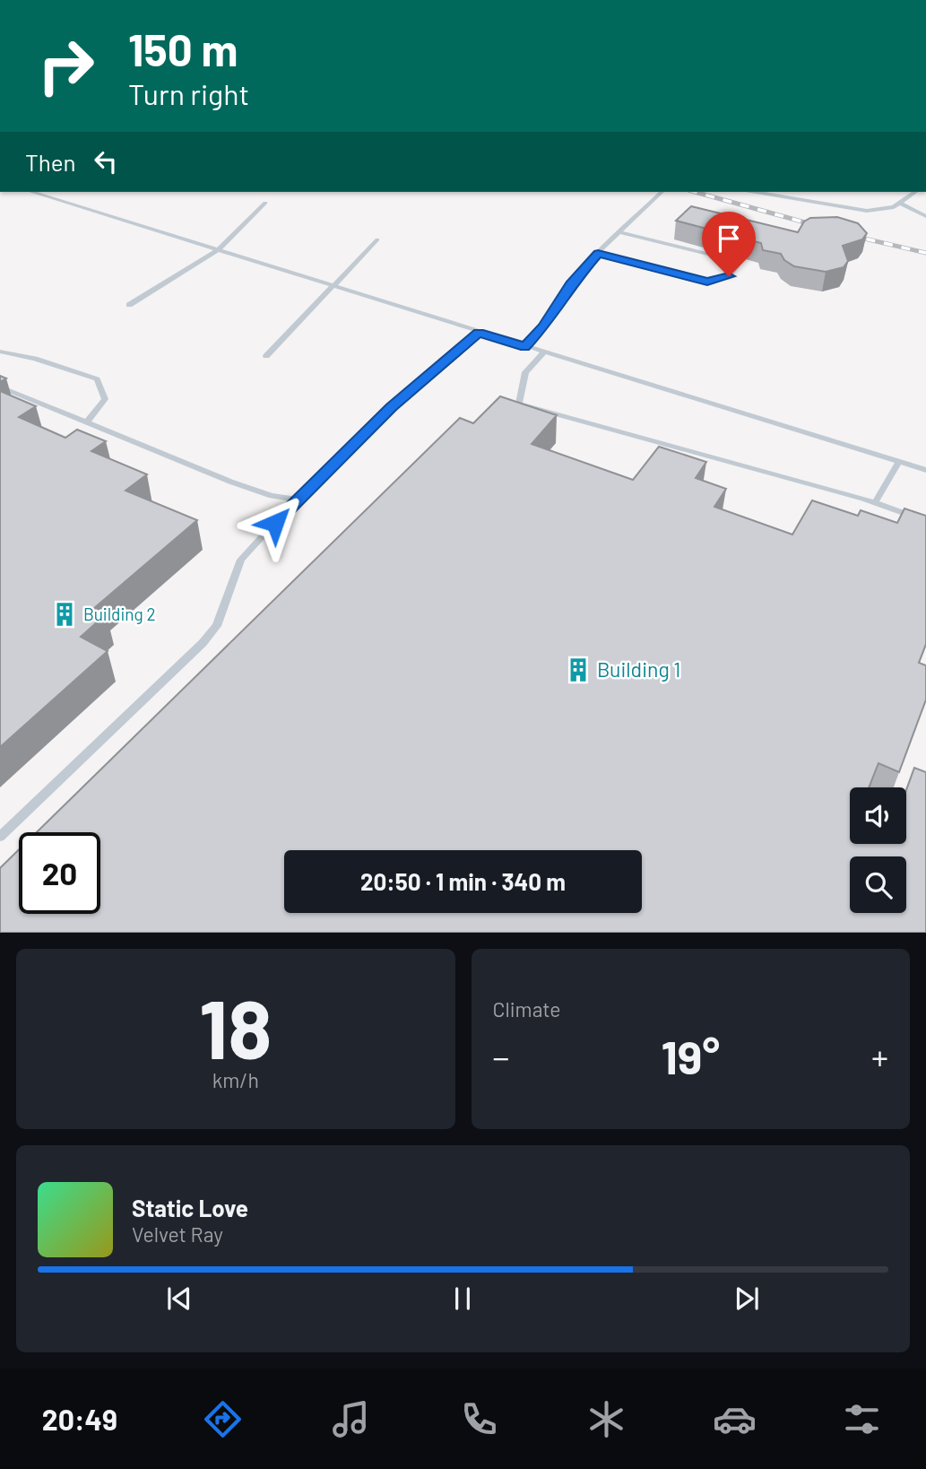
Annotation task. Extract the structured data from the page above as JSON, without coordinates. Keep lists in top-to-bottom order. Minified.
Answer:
{"places":{"building":["Building 2","Building 1"]},"page":{"turn":["150 m","Turn right"],"then":"Then","limit":"20","trip":"20:50 · 1 min · 340 m","tile":[["18","km/h"],"Climate"],"heat":["−","19°","+"],"song":["Static Love","Velvet Ray"],"tabs":"20:49"}}
